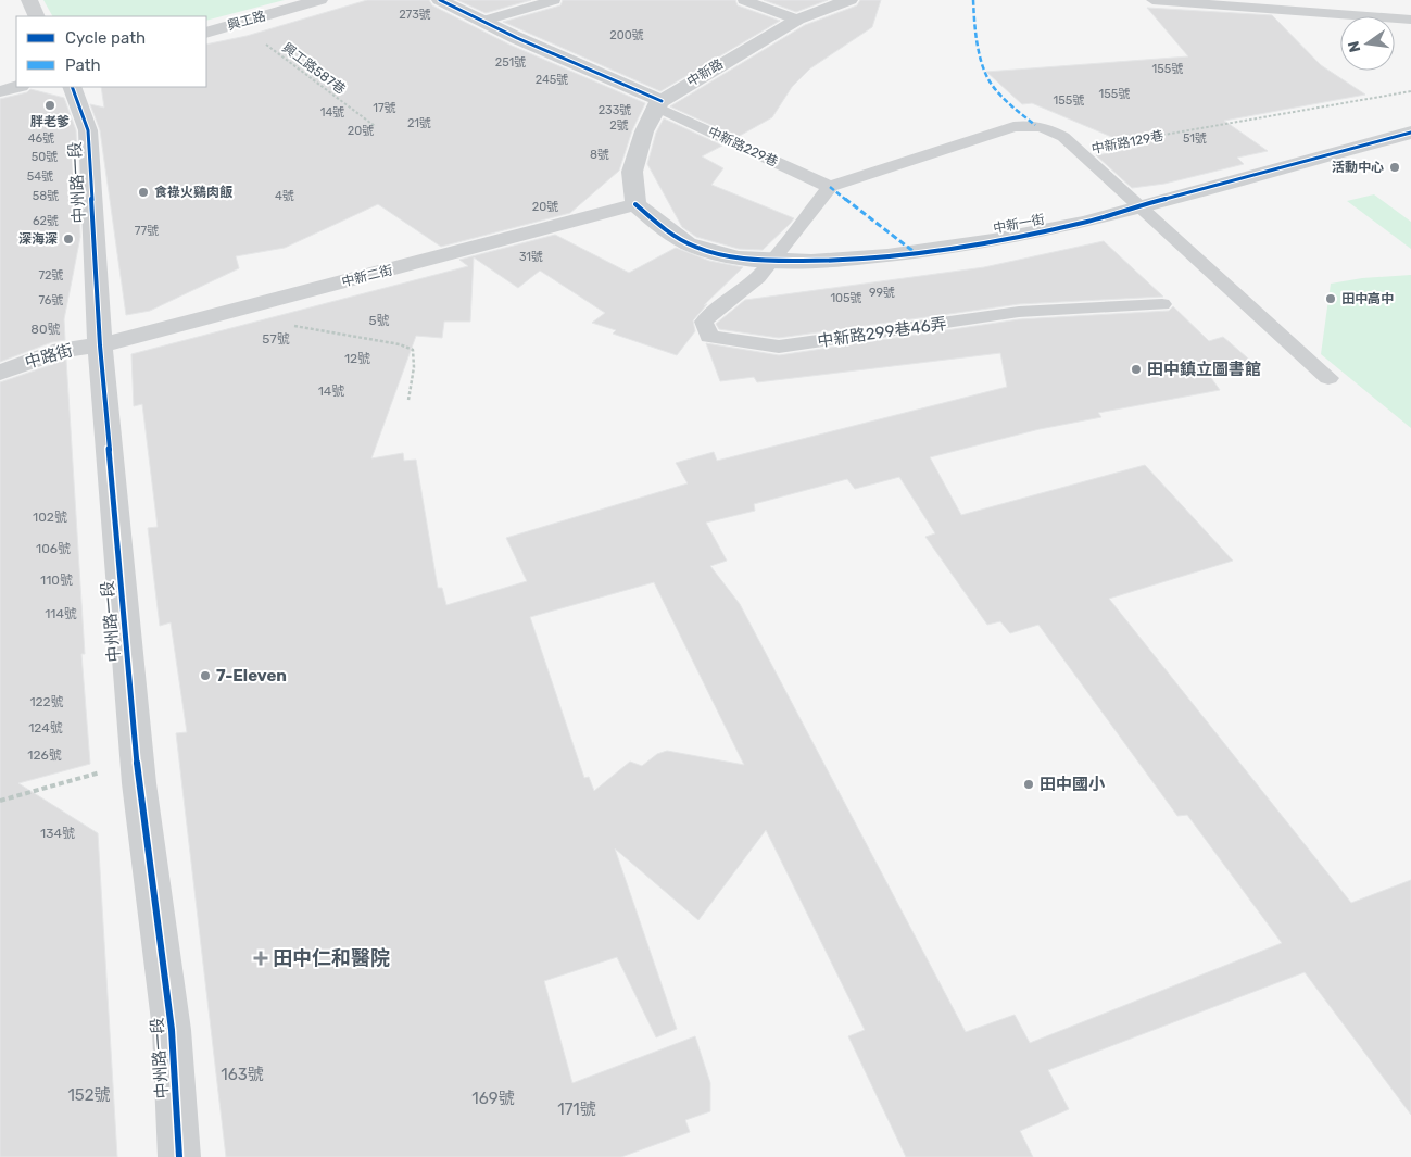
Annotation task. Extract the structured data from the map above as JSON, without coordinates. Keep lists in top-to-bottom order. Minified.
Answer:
{"streets":{"street":["興工路","中新路","中州路一段","中新一街","中新二街","中路街"],"lane":["中新路129巷","中新路229巷","中新路299巷46弄"],"path":["興工路587巷"]},"crossings":[["興工路","興工路587巷"],["中新路","中新路229巷"],["中新路129巷","中新一街"],["中州路一段","中新二街"],["中州路一段","中路街"],["中新一街","中新二街"],["中新一街","中新路299巷46弄"],["中新二街","中路街"]],"places":{"other":["胖老爹","活動中心","食祿火鷄肉飯","深海深","田中高中","田中鎮立圖書館","7-Eleven","田中國小"],"health":["田中仁和醫院"]},"house_numbers":["273號","200號","251號","155號","245號","155號","155號","17號","233號","14號","21號","2號","20號","46號","51號","8號","50號","54號","58號","4號","20號","62號","77號","31號","72號","99號","105號","76號","5號","80號","57號","12號","14號","102號","106號","110號","114號","122號","124號","126號","134號","163號","152號","169號","171號"],"legend":["Cycle path","Path"],"north":"left"}
